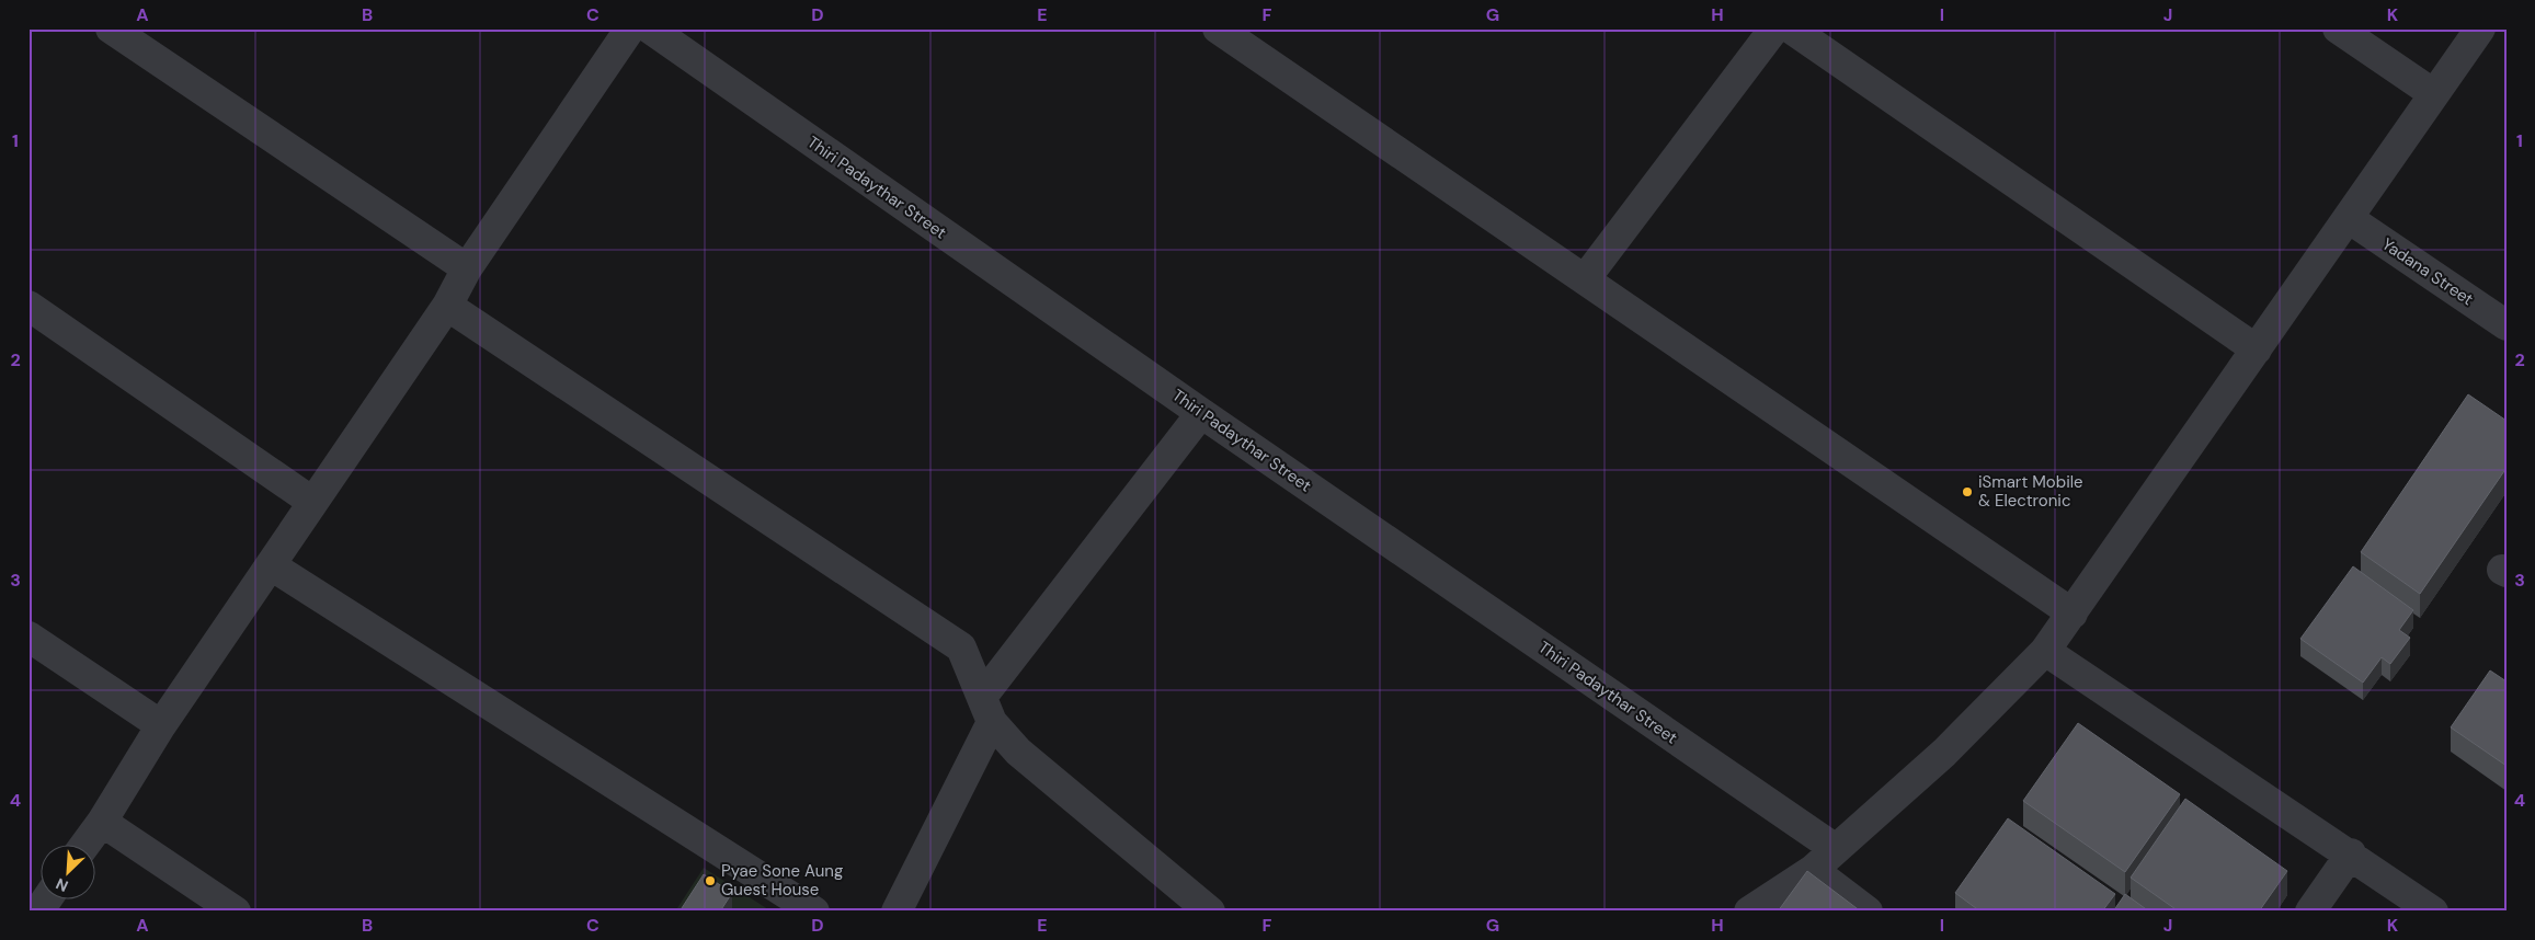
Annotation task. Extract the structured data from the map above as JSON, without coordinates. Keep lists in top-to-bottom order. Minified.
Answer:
{"streets":{"street":["Thiri Padaythar Street","Yadana Street"]},"places":["iSmart Mobile & Electronic","Pyae Sone Aung Guest House"],"north":"bottom left","grid":{"columns":["A","B","C","D","E","F","G","H","I","J","K"],"rows":["1","2","3","4"]}}
